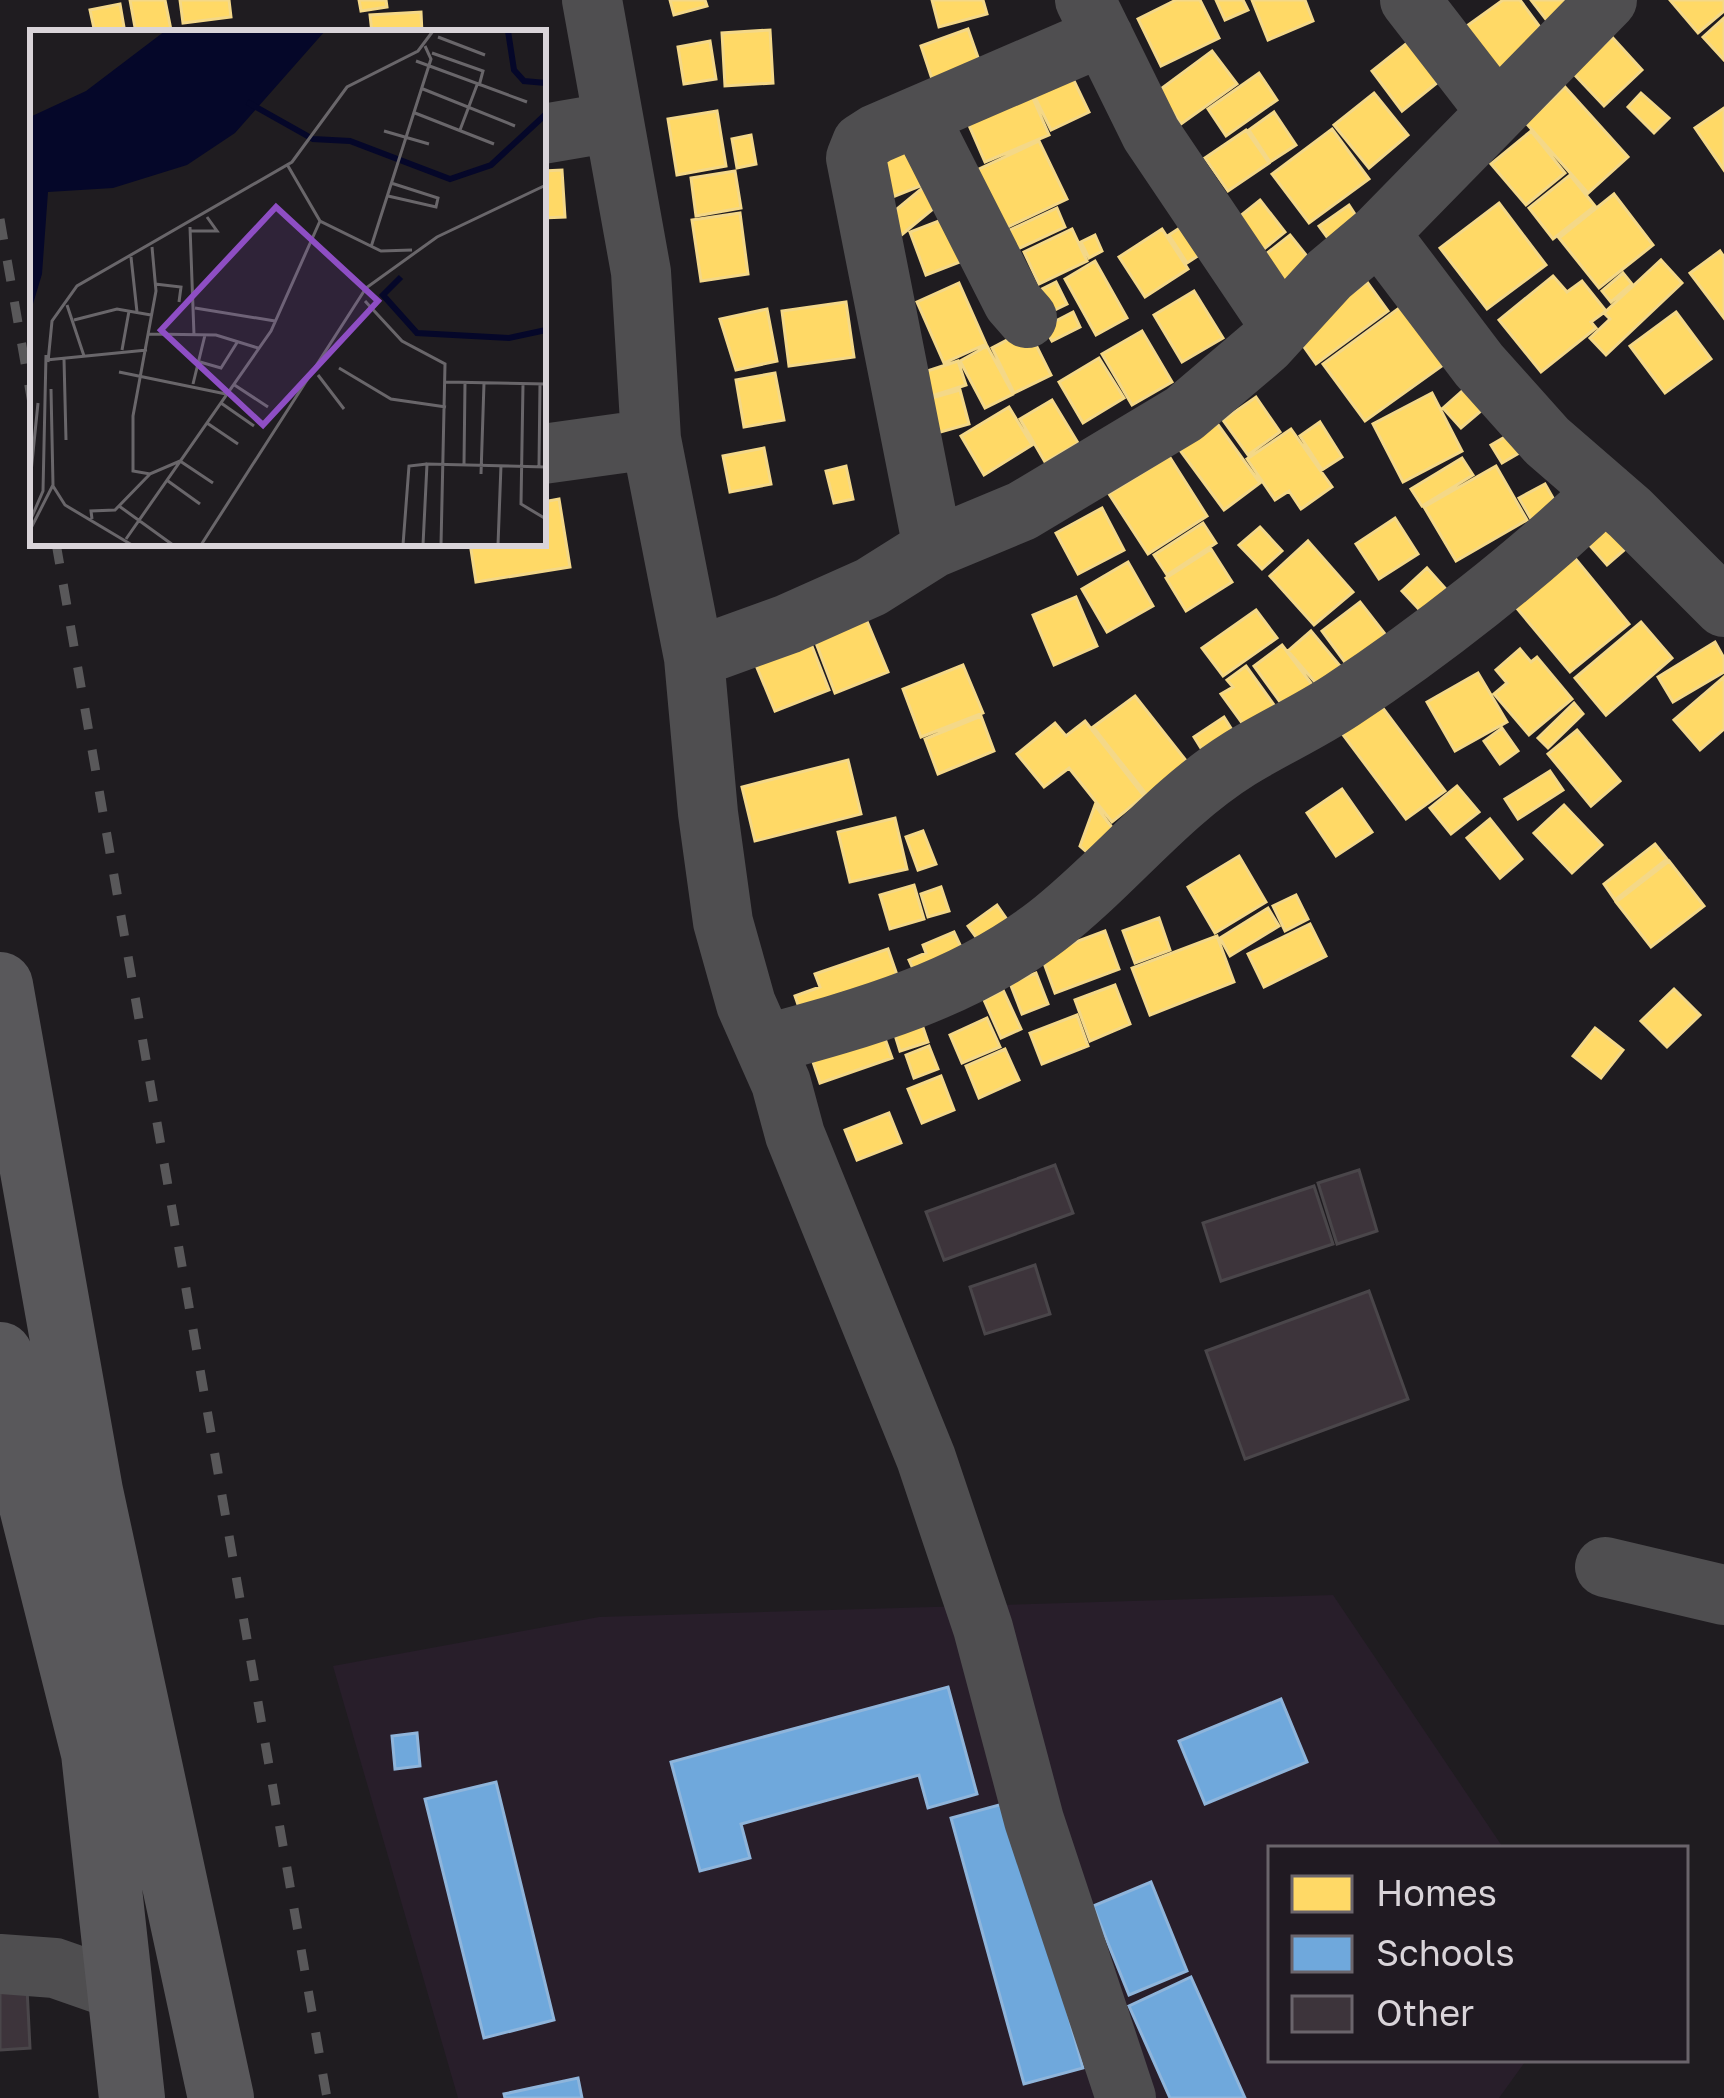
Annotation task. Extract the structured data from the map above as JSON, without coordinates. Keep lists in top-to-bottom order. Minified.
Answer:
{"legend":["Homes","Schools","Other"]}
